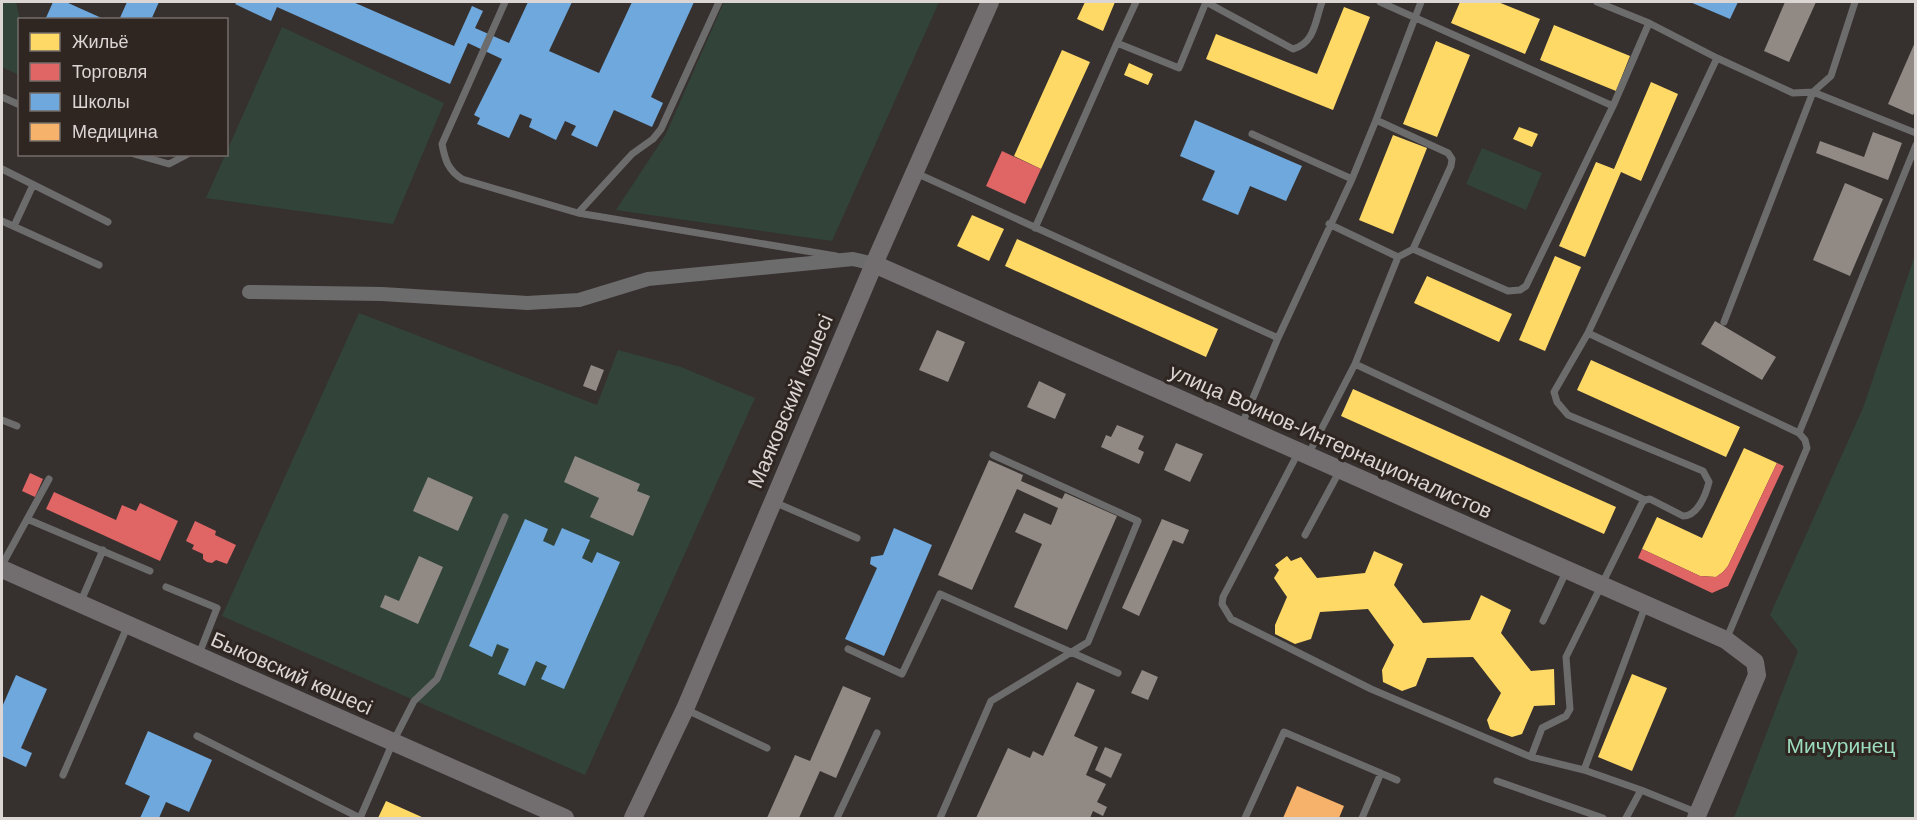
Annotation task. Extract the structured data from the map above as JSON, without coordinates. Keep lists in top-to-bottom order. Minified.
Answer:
{"streets":{"main road":["Маяковский көшесі","улица Воинов-Интернационалистов","Быковский көшесі"]},"crossings":[["Маяковский көшесі","улица Воинов-Интернационалистов"]],"parks":["Мичуринец"],"legend":["Жильё","Торговля","Школы","Медицина"]}
